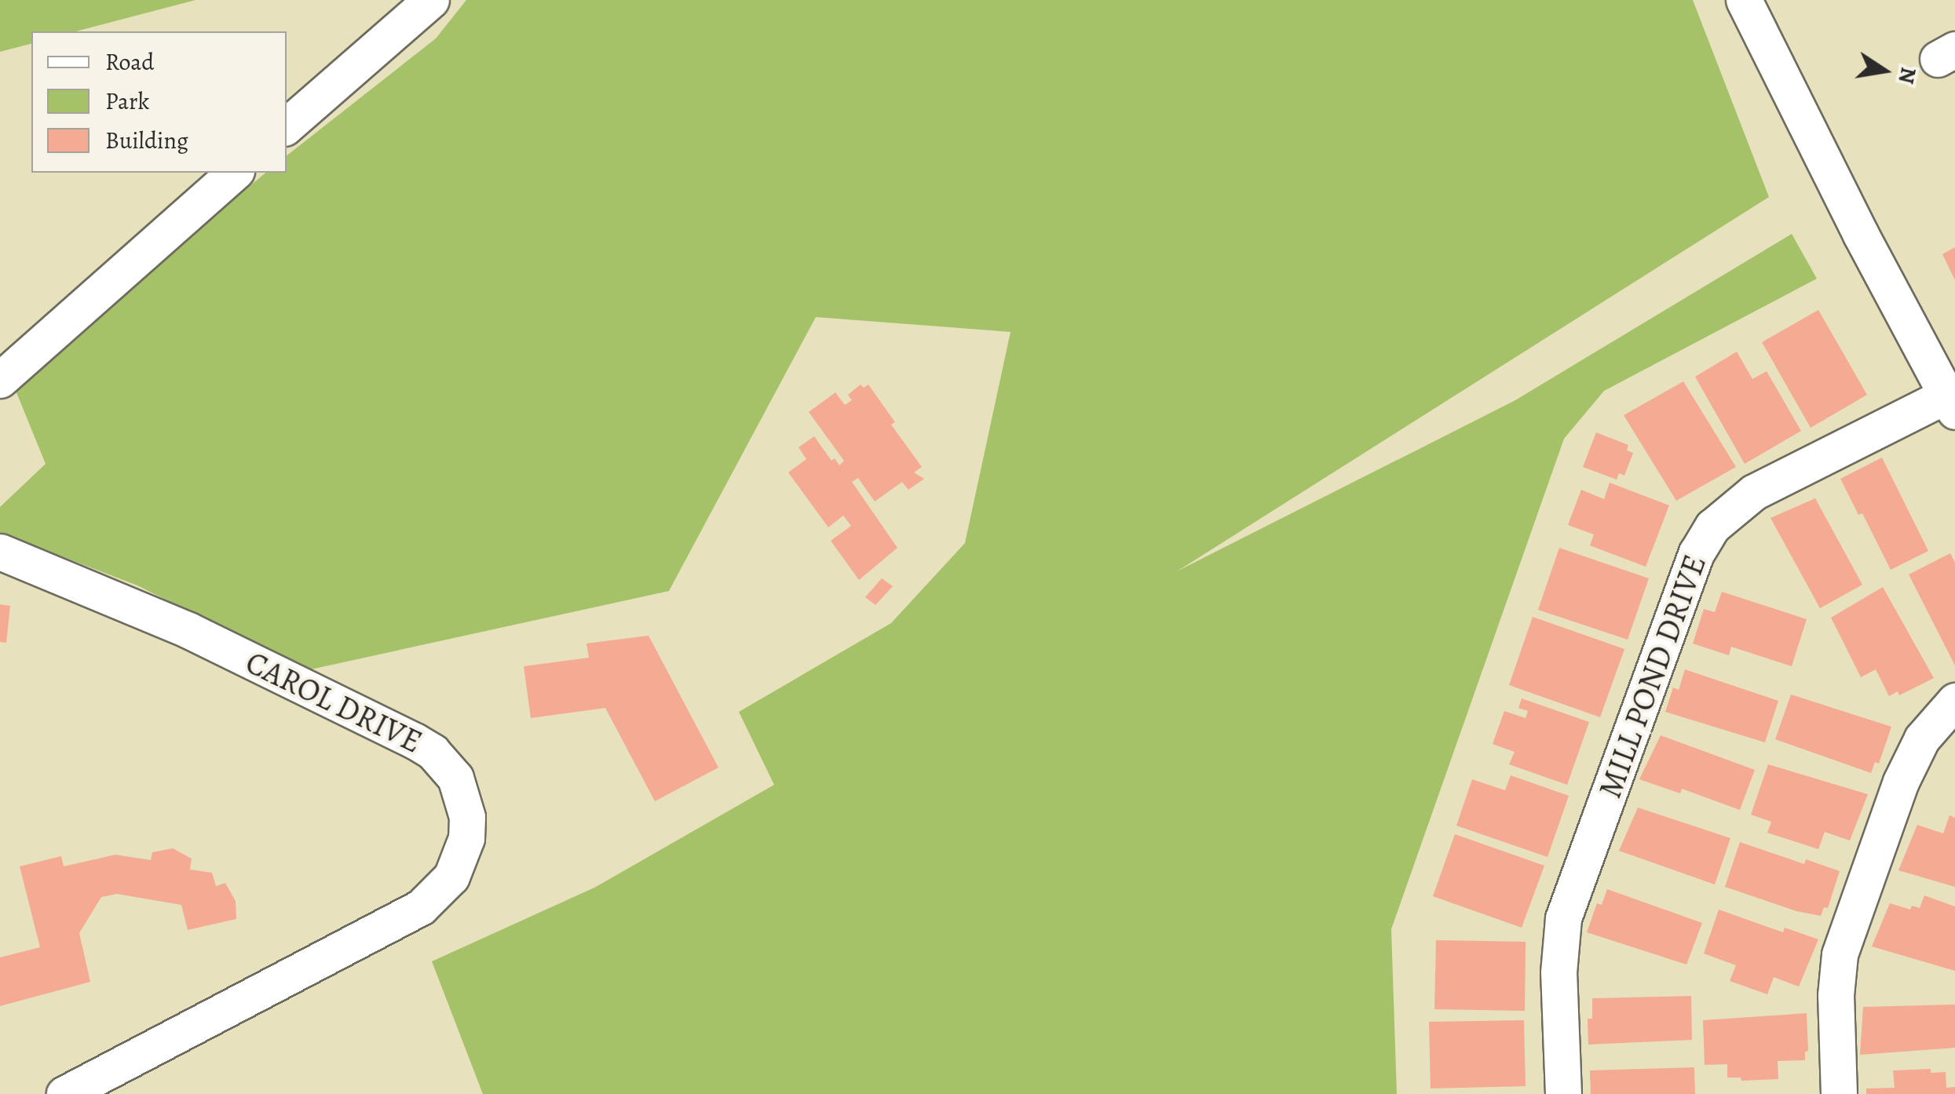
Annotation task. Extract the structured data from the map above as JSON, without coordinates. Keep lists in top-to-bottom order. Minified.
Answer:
{"streets":{"street":["MILL POND DRIVE","CAROL DRIVE"]},"legend":["Road","Park","Building"],"north":"right"}
